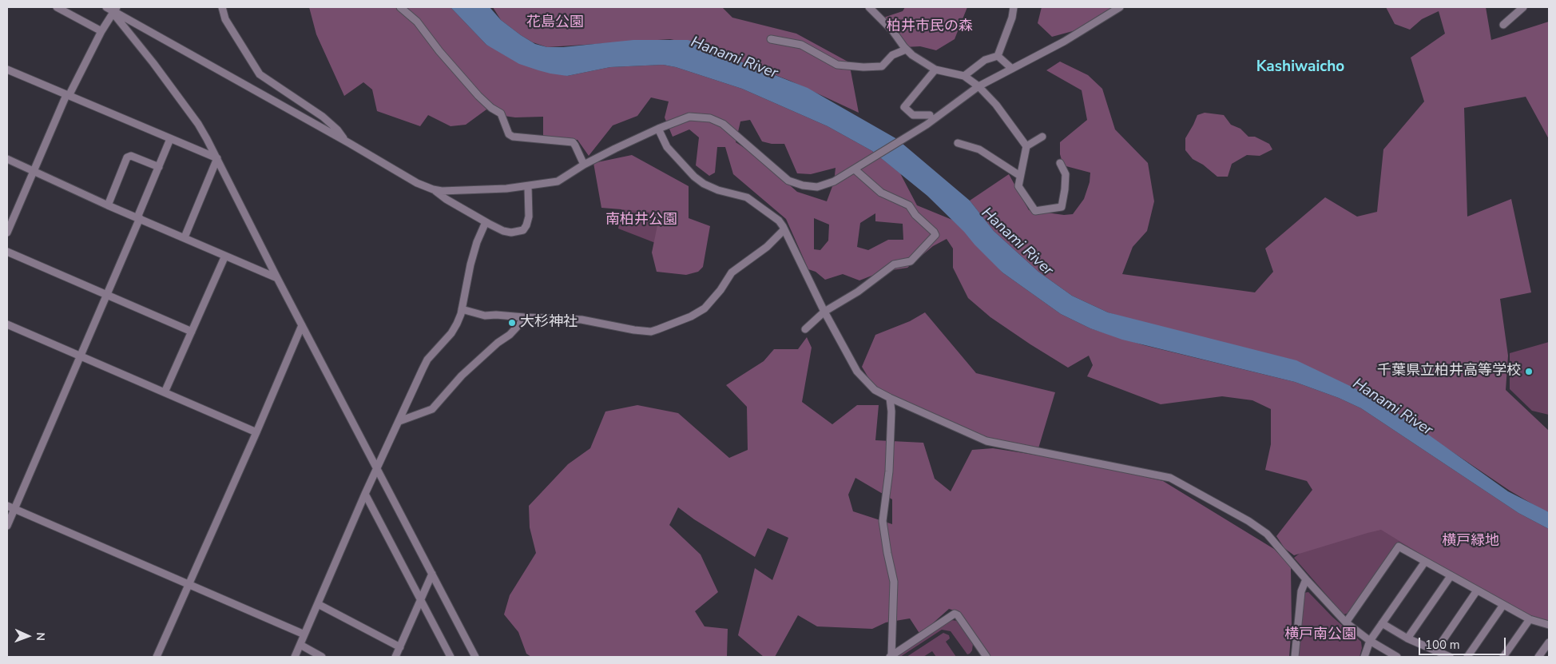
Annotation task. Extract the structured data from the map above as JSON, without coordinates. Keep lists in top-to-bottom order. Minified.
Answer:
{"districts":["Kashiwaicho"],"water":["Hanami River"],"parks":["花島公園","柏井市民の森","南柏井公園","横戸緑地","横戸南公園"],"places":["大杉神社","千葉県立柏井高等学校"],"scale_bar":"100 m","north":"right"}
